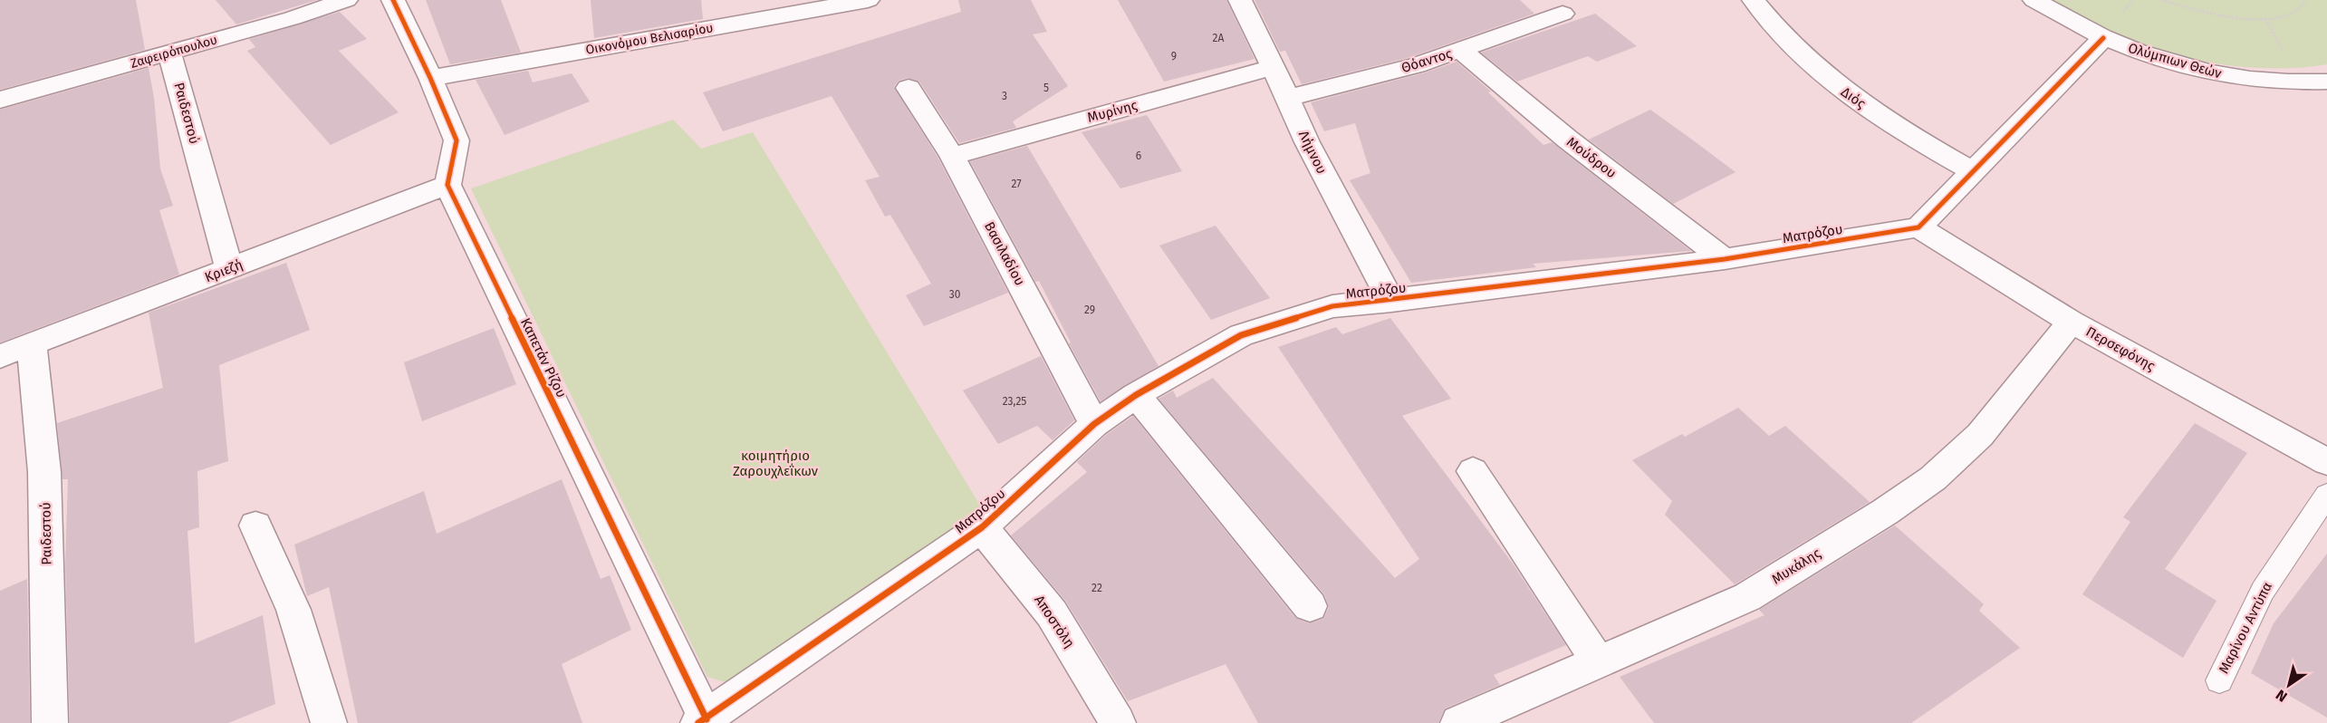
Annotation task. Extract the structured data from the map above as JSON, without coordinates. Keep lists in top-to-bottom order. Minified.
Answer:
{"streets":{"street":["Οικονόμου Βελισαρίου","Ζαφειρόπουλου","Θόαντος","Ολύμπιων Θεών","Διός","Μυρίνης","Ραιδεστού","Λήμνου","Μούδρου","Ματρόζου","Βασιλαδίου","Κριεζή","Περσεφόνης","Καπετάν Ρίζου","Μυκάλης","Αποστόλη"],"lane":["Μαρίνου Αντύπα"]},"crossings":[["Ζαφειρόπουλου","Ραιδεστού"],["Θόαντος","Λήμνου"],["Θόαντος","Μούδρου"],["Μυρίνης","Λήμνου"],["Μυρίνης","Βασιλαδίου"],["Ραιδεστού","Κριεζή"],["Λήμνου","Ματρόζου"],["Μούδρου","Ματρόζου"],["Ματρόζου","Βασιλαδίου"],["Ματρόζου","Περσεφόνης"],["Ματρόζου","Καπετάν Ρίζου"],["Ματρόζου","Αποστόλη"],["Κριεζή","Καπετάν Ρίζου"],["Περσεφόνης","Μυκάλης"]],"parks":["κοιμητήριο Ζαρουχλεΐκων"],"house_numbers":["2A","9","5","3","6","27","30","29","23,25","22"],"north":"bottom left"}
